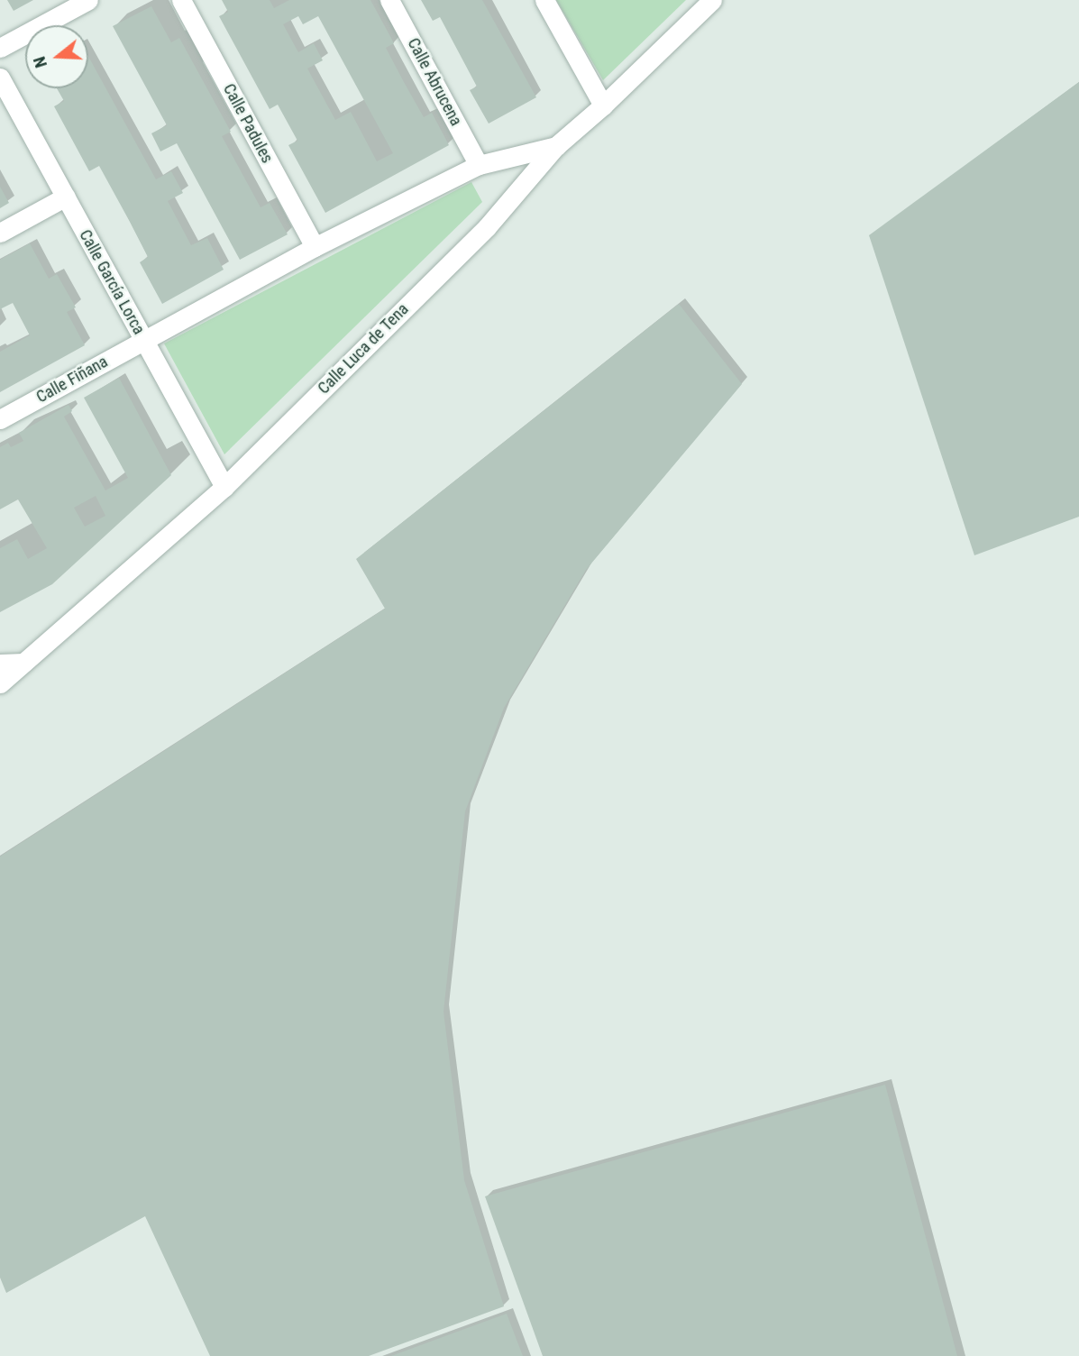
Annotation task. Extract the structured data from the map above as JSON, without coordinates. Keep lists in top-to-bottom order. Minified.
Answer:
{"streets":{"street":["Calle Abrucena","Calle Padules","Calle García Lorca","Calle Luca de Tena","Calle Fiñana"]},"crossings":[["Calle Abrucena","Calle Fiñana"],["Calle Padules","Calle Fiñana"],["Calle García Lorca","Calle Luca de Tena"],["Calle García Lorca","Calle Fiñana"],["Calle Luca de Tena","Calle Fiñana"]],"north":"left"}
